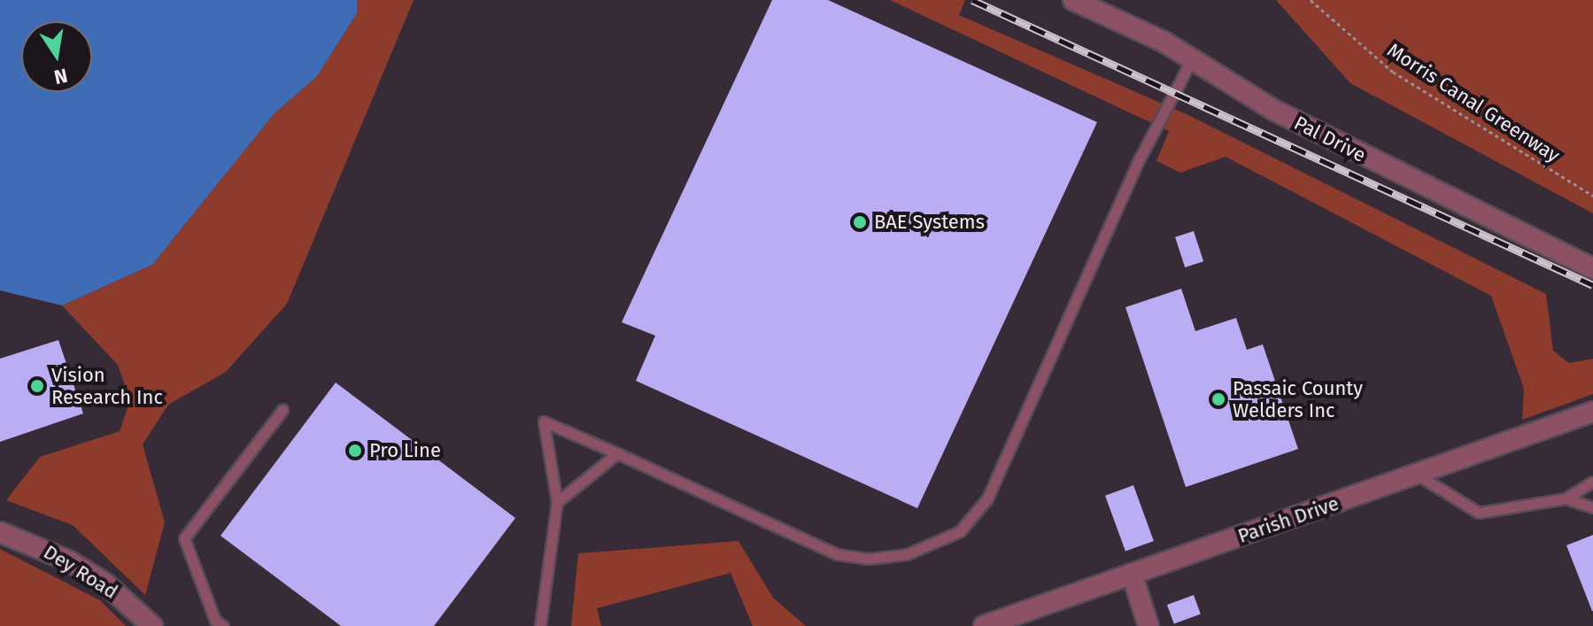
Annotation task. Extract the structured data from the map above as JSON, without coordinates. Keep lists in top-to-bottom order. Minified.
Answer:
{"streets":{"street":["Pal Drive","Parish Drive","Dey Road"],"path":["Morris Canal Greenway"]},"places":["BAE Systems","Vision Research Inc","Passaic County Welders Inc","Pro Line"],"north":"bottom"}
